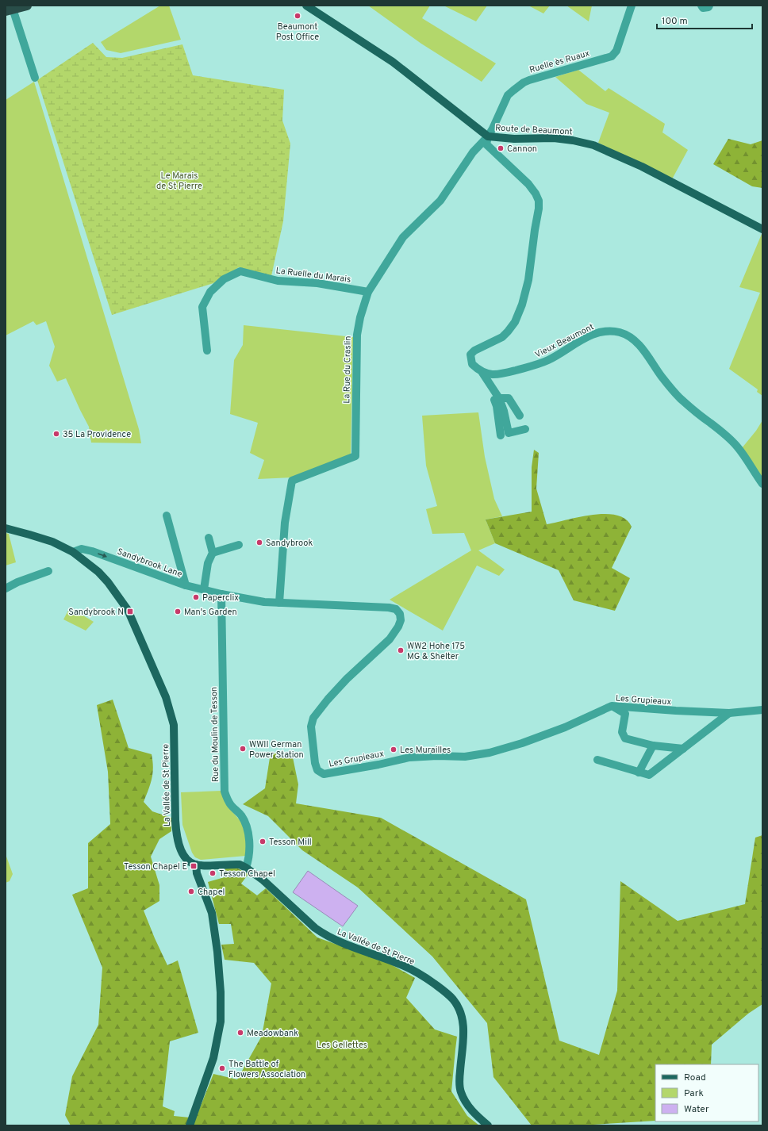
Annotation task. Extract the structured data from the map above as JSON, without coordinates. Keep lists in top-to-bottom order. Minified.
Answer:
{"streets":{"main road":["Route de Beaumont","La Vallée de St Pierre"],"street":["Ruelle ès Ruaux","La Ruelle du Marais","Vieux Beaumont","La Rue du Craslin","Sandybrook Lane","Les Grupieaux","Rue du Moulin de Tesson"]},"crossings":[["Ruelle ès Ruaux","Route de Beaumont"],["Ruelle ès Ruaux","La Rue du Craslin"],["Route de Beaumont","La Rue du Craslin"],["La Ruelle du Marais","La Rue du Craslin"],["La Rue du Craslin","Les Grupieaux"],["Sandybrook Lane","Les Grupieaux"],["Sandybrook Lane","Rue du Moulin de Tesson"],["Sandybrook Lane","La Vallée de St Pierre"],["Les Grupieaux","Rue du Moulin de Tesson"],["Rue du Moulin de Tesson","La Vallée de St Pierre"]],"one_way":["Sandybrook Lane"],"parks":["Le Marais de St Pierre","Les Gellettes"],"places":{"other":["Beaumont Post Office","Cannon","35 La Providence","Sandybrook","Paperclix","Man's Garden","WW2 Hohe 175 MG & Shelter","WWII German Power Station","Les Murailles","Tesson Mill","Tesson Chapel","Chapel","Meadowbank","The Battle of Flowers Association"],"transit":["Sandybrook N","Tesson Chapel E"]},"legend":["Road","Park","Water"],"scale_bar":"100 m"}
